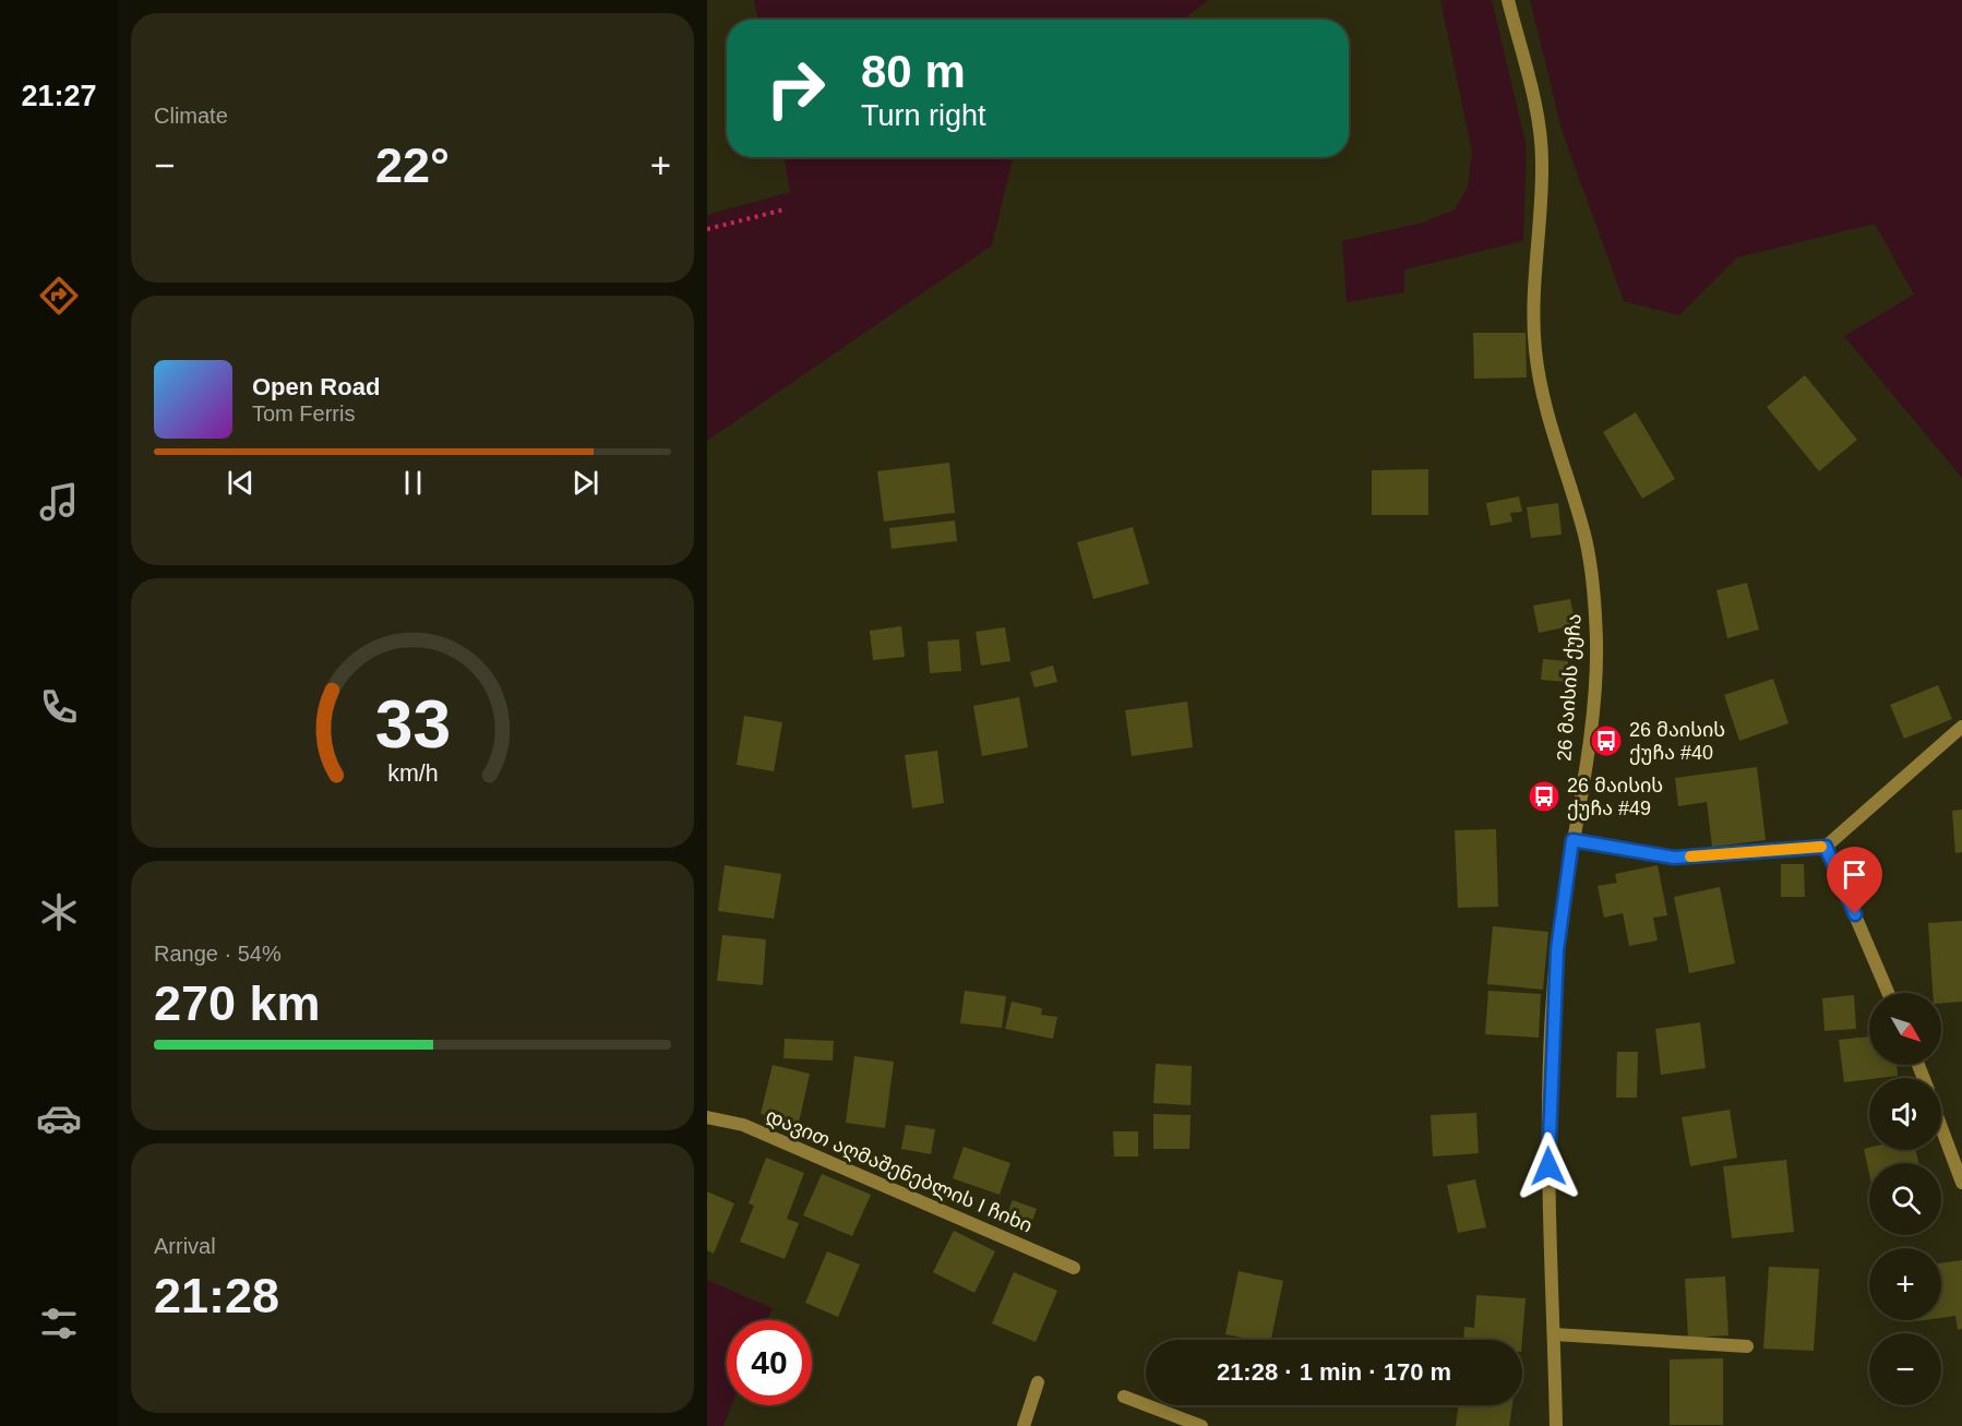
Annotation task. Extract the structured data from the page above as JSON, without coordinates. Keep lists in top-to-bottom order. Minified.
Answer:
{"streets":{"street":["26 მაისის ქუჩა","დავით აღმაშენებლის I ჩიხი"]},"places":{"bus stop":["26 მაისის ქუჩა #40","26 მაისის ქუჩა #49"]},"north":"bottom right","page":{"tabs":"21:27","tile":["Climate",["Range · 54%","270 km"],["Arrival","21:28"]],"turn":["80 m","Turn right"],"heat":["−","22°","+"],"song":["Open Road","Tom Ferris"],"map_buttons":["+","−"],"limit":"40","trip":"21:28 · 1 min · 170 m","gauge":["33","km/h"]}}
